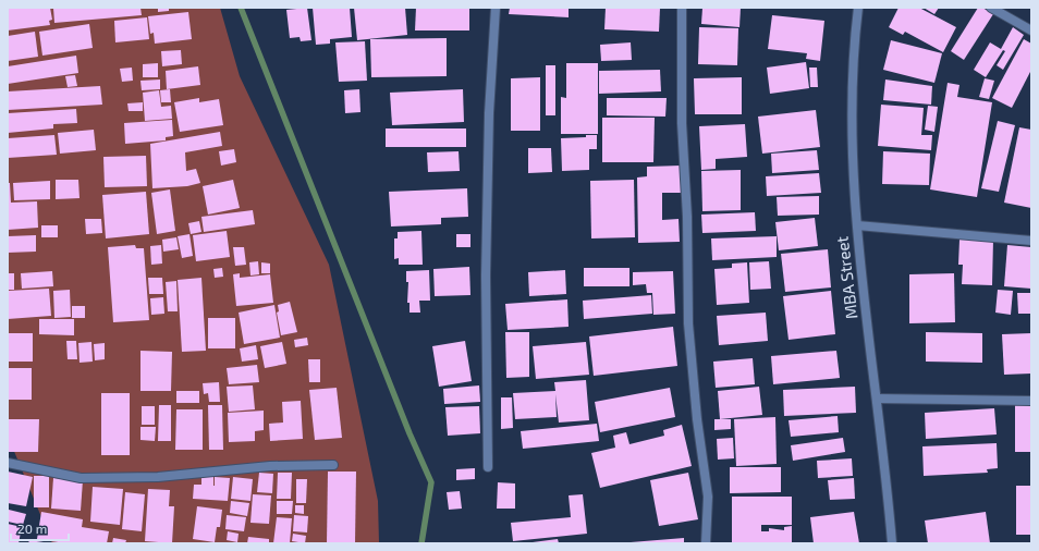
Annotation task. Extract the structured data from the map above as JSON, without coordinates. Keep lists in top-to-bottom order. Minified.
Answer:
{"streets":{"street":["MBA Street"]},"scale_bar":"20 m"}
